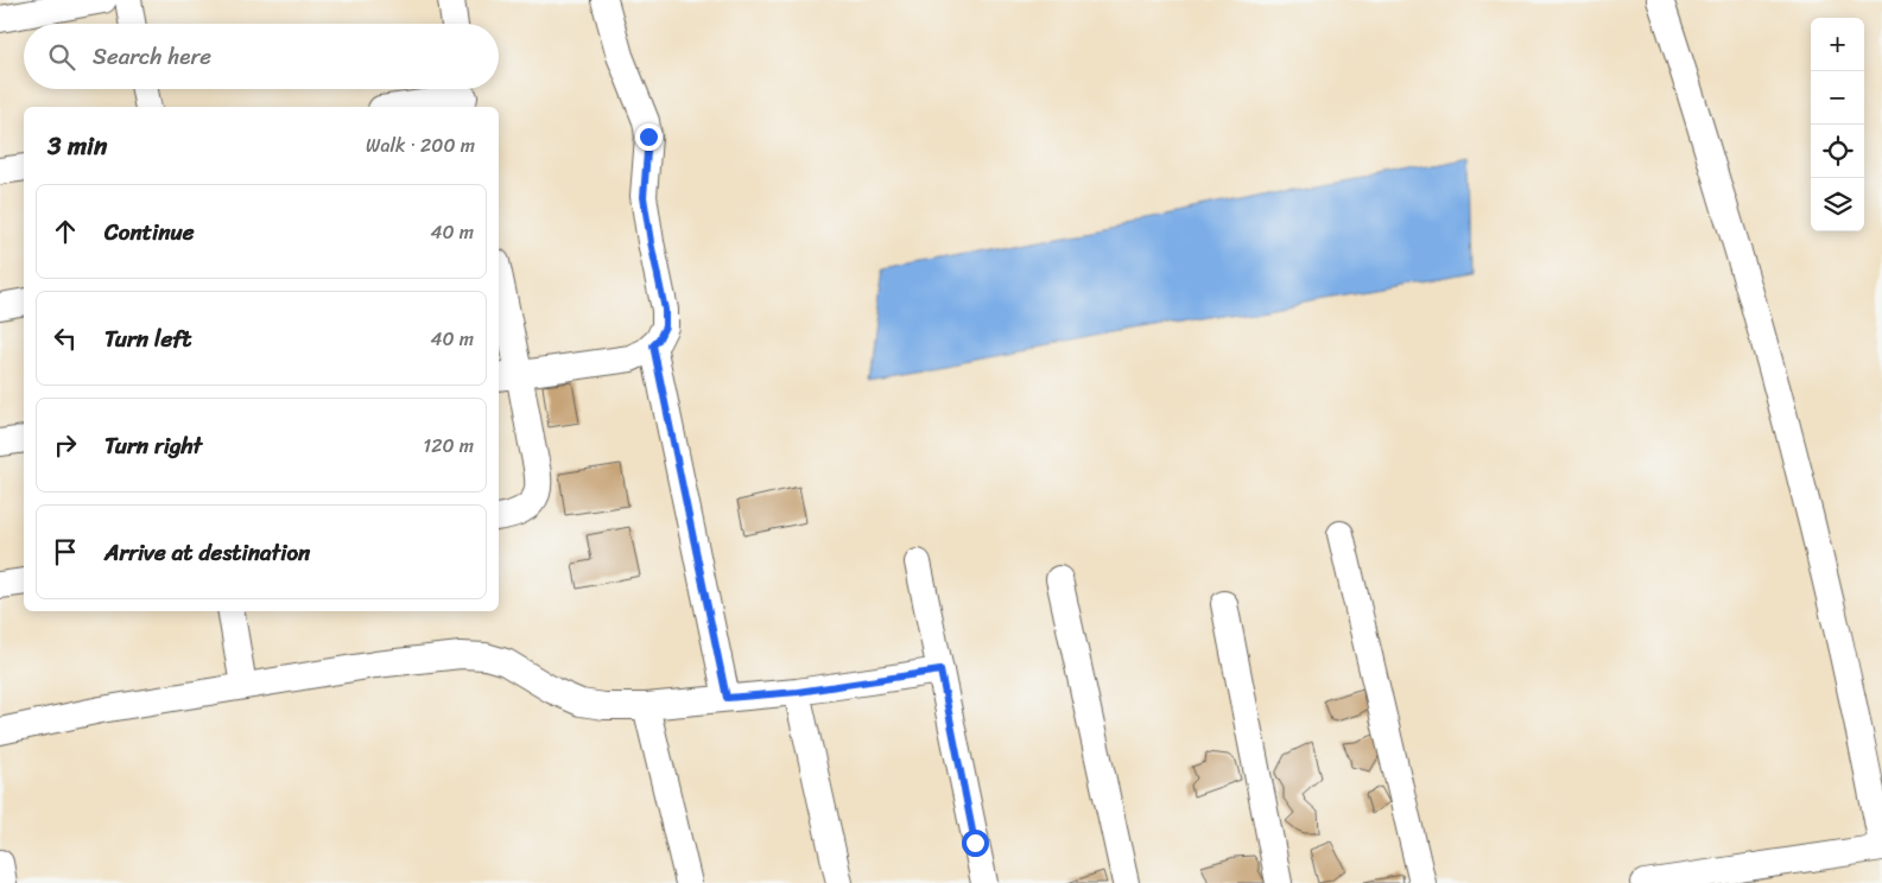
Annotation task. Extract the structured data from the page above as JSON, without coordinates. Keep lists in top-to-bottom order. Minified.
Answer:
{"page":{"map_buttons":["+","−"],"search":"Search here","heading":["3 min","Walk · 200 m"],"list":[["Continue","40 m"],["Turn left","40 m"],["Turn right","120 m"],"Arrive at destination"]}}
